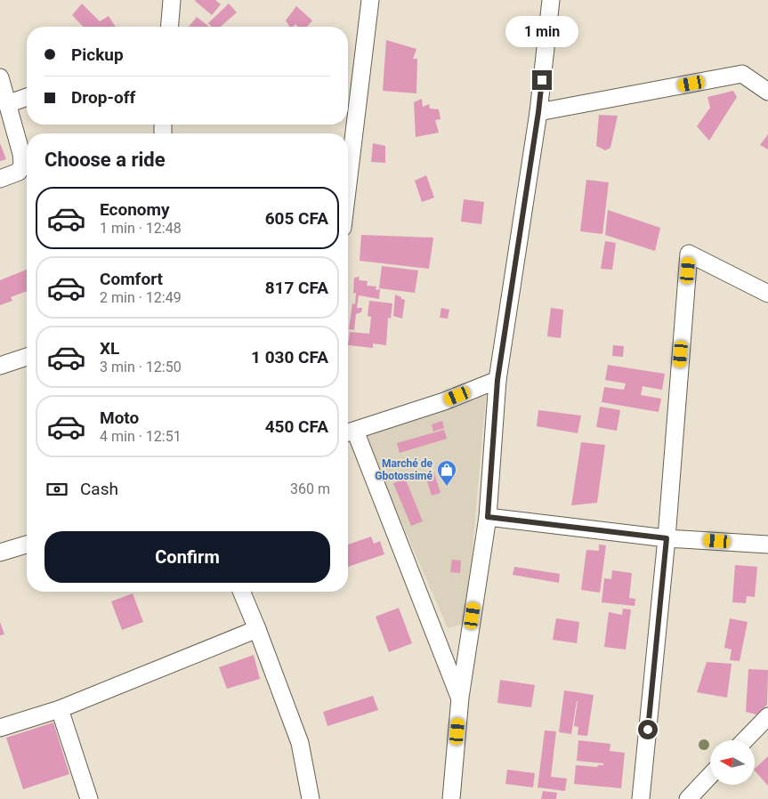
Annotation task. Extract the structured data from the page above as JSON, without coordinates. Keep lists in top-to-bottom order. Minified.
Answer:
{"places":{"shop":["Marché de Gbotossimé"]},"north":"left","page":{"bubble":"1 min","banner":["Pickup","Drop-off"],"heading":"Choose a ride","list":[{"name":"Economy","note":"1 min · 12:48","value":"605 CFA"},{"name":"Comfort","note":"2 min · 12:49","value":"817 CFA"},{"name":"XL","note":"3 min · 12:50","value":"1 030 CFA"},{"name":"Moto","note":"4 min · 12:51","value":"450 CFA"}],"pay":["Cash","360 m"],"buttons":"Confirm"}}
